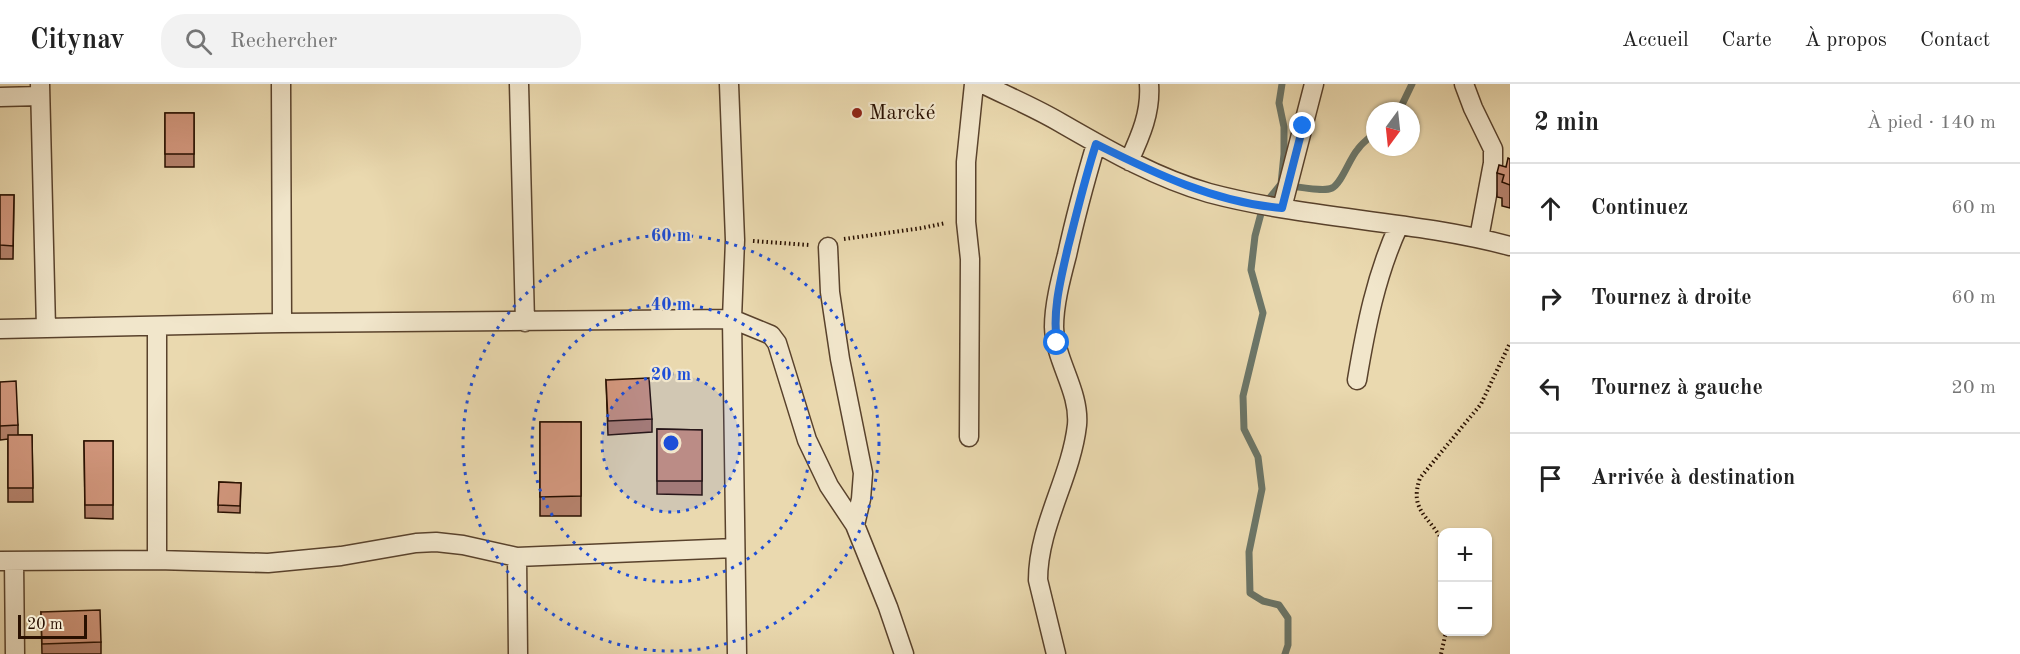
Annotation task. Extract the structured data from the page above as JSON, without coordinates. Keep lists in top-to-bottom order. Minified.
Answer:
{"places":["Marcké"],"scale_bar":"20 m","north":"bottom","page":{"header":"Citynav","search":"Rechercher","nav":["Accueil","Carte","À propos","Contact"],"heading":["2 min","À pied · 140 m"],"list":[["Continuez","60 m"],["Tournez à droite","60 m"],["Tournez à gauche","20 m"],"Arrivée à destination"],"map_buttons":["+","−"],"scale":"20 m"},"rings":["60 m","40 m","20 m"]}
